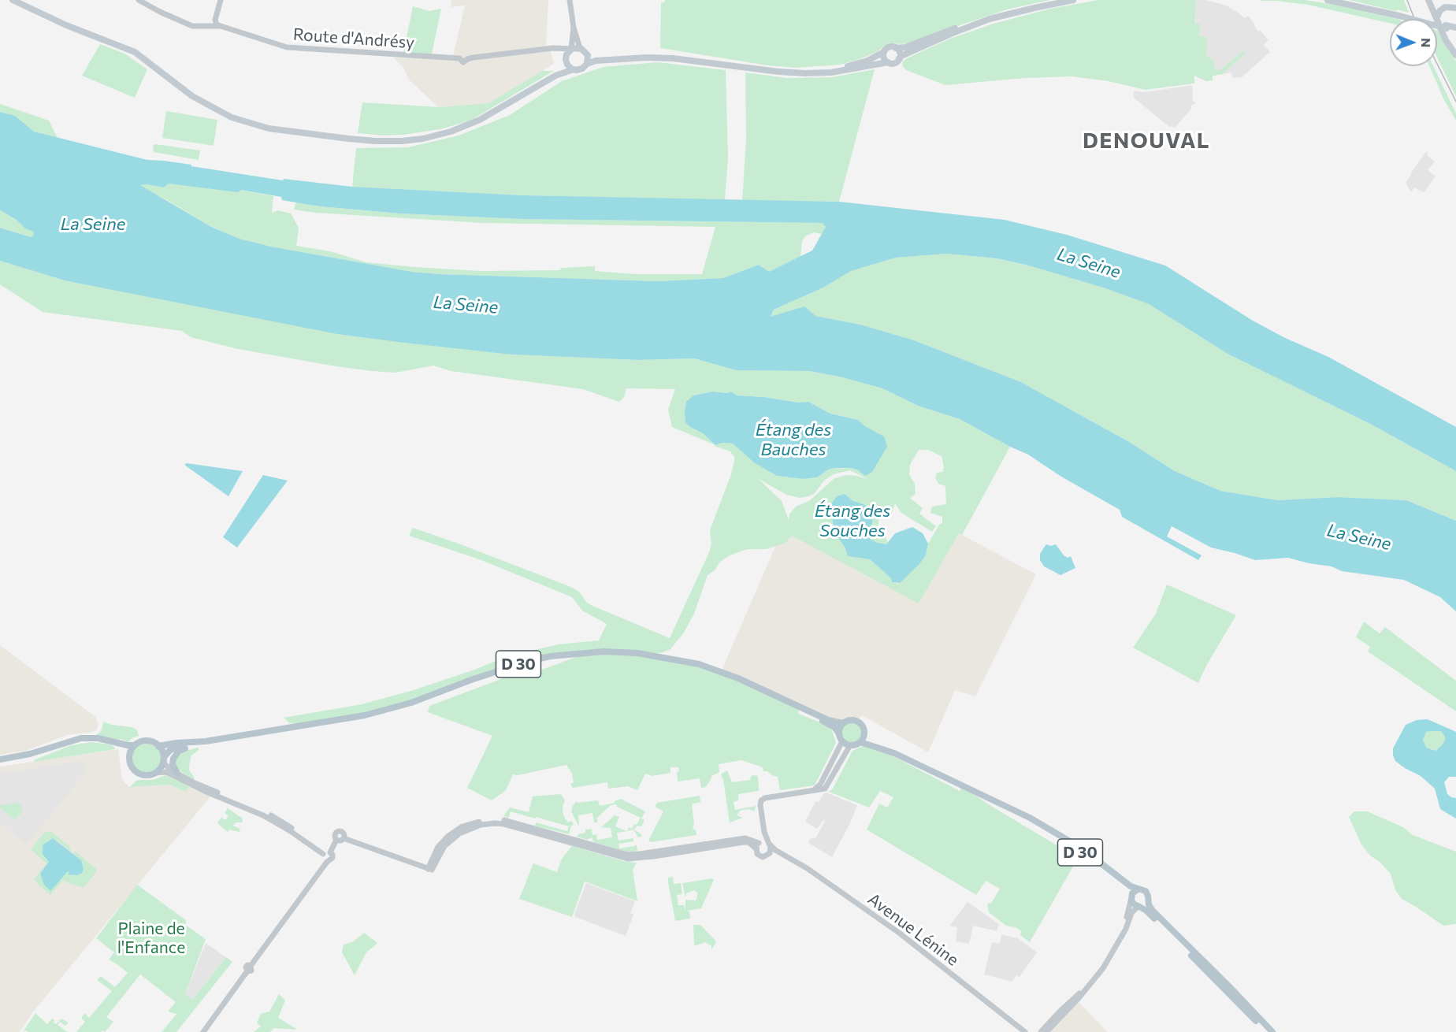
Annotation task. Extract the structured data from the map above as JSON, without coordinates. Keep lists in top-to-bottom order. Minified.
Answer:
{"streets":{"main road":["D 30"],"street":["Route d'Andrésy","Avenue Lénine"]},"districts":["DENOUVAL"],"water":["La Seine","Étang des Bauches","Étang des Souches"],"parks":["Plaine de l'Enfance"],"north":"right"}
